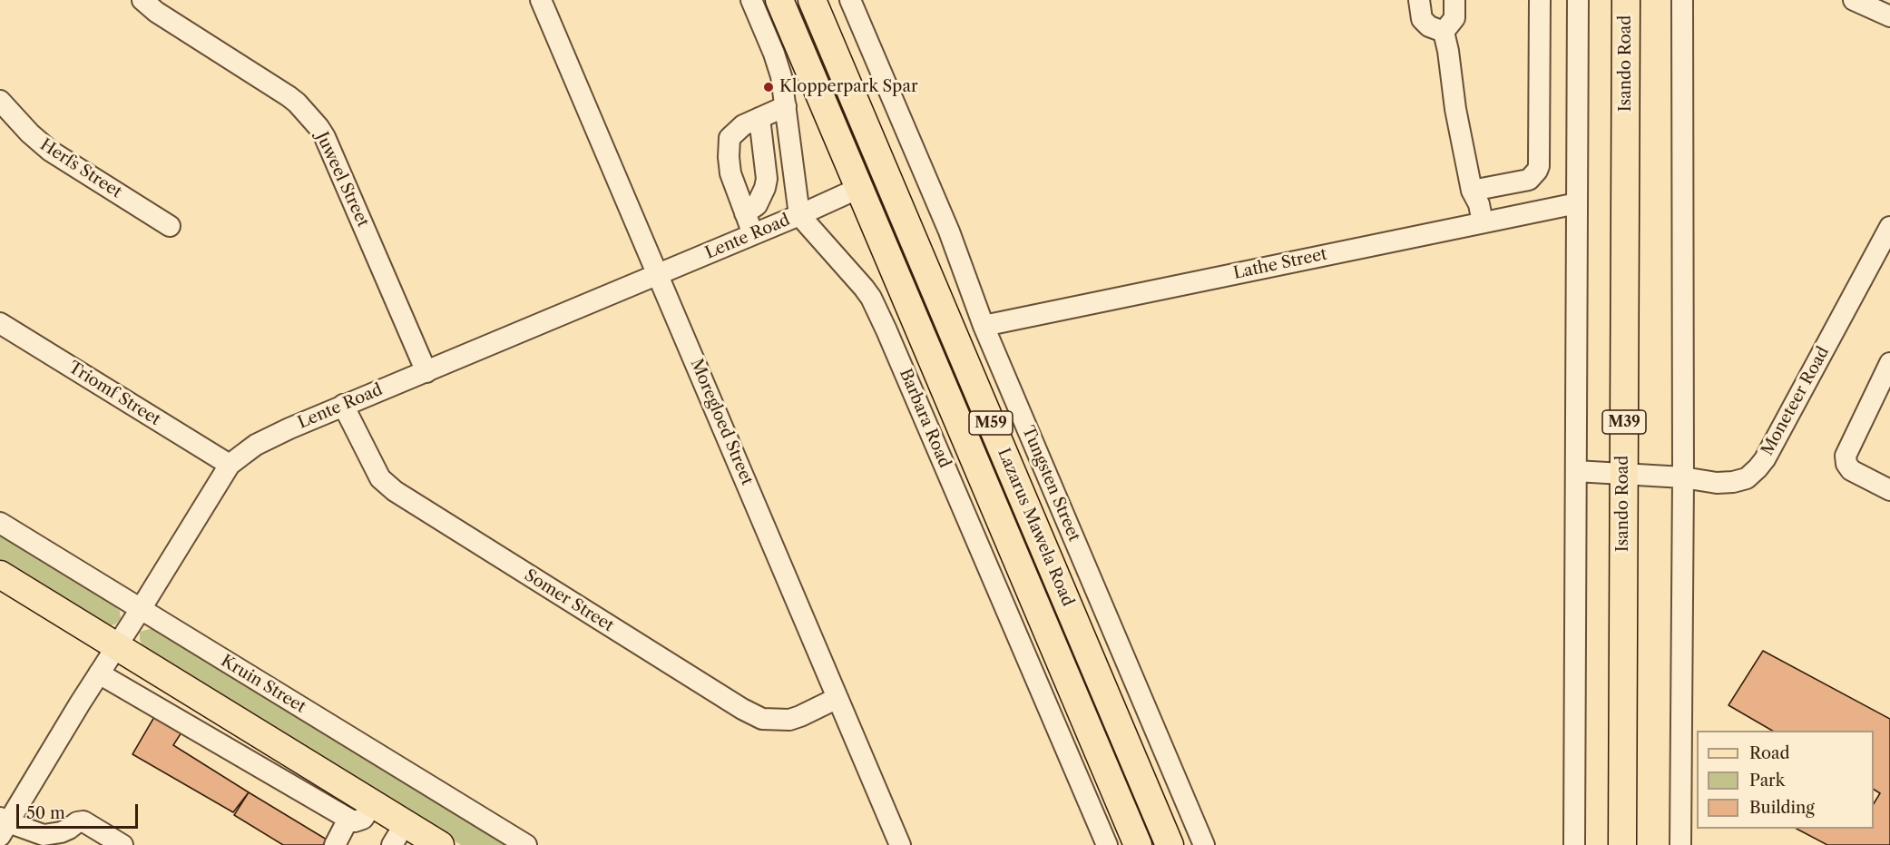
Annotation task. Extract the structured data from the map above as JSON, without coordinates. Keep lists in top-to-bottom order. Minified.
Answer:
{"streets":{"main road":["Isando Road","M39","M59","Lazarus Mawela Road"],"street":["Herfs Street","Juweel Street","Lente Road","Lathe Street","Triomf Street","Moneteer Road","Barbara Road","Moregloed Street","Tungsten Street","Somer Street","Kruin Street"]},"crossings":[["Isando Road","Moneteer Road"],["Juweel Street","Lente Road"],["Lente Road","Triomf Street"],["Lente Road","Barbara Road"],["Lente Road","Moregloed Street"],["Lente Road","Lazarus Mawela Road"],["Lente Road","Somer Street"],["Lente Road","Kruin Street"],["Lathe Street","Tungsten Street"],["Moregloed Street","Somer Street"]],"places":["Klopperpark Spar"],"legend":["Road","Park","Building"],"scale_bar":"50 m"}
